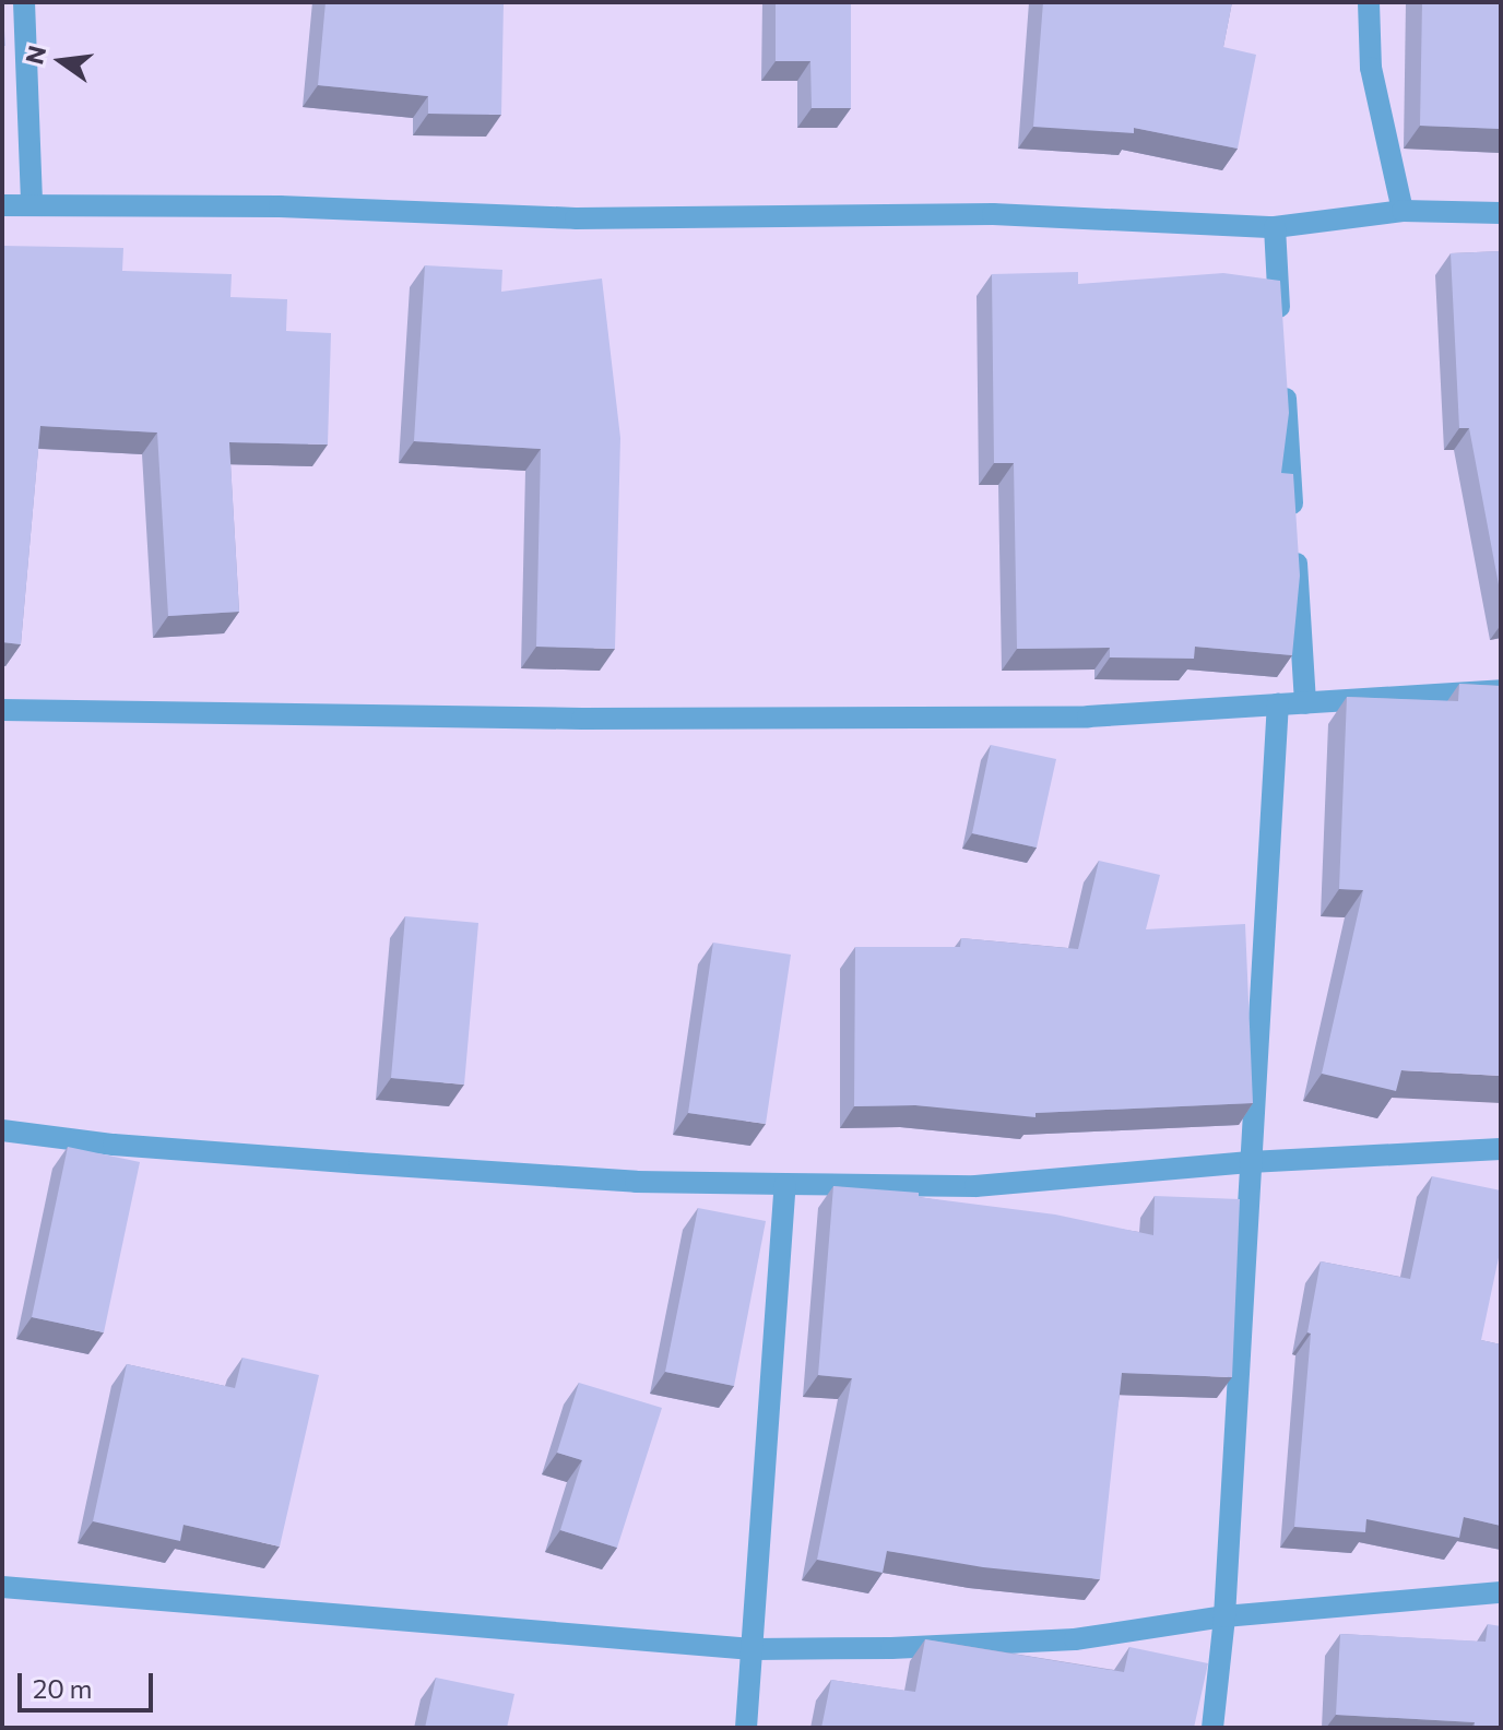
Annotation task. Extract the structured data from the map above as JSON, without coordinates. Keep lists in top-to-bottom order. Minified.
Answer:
{"scale_bar":"20 m","north":"left"}
